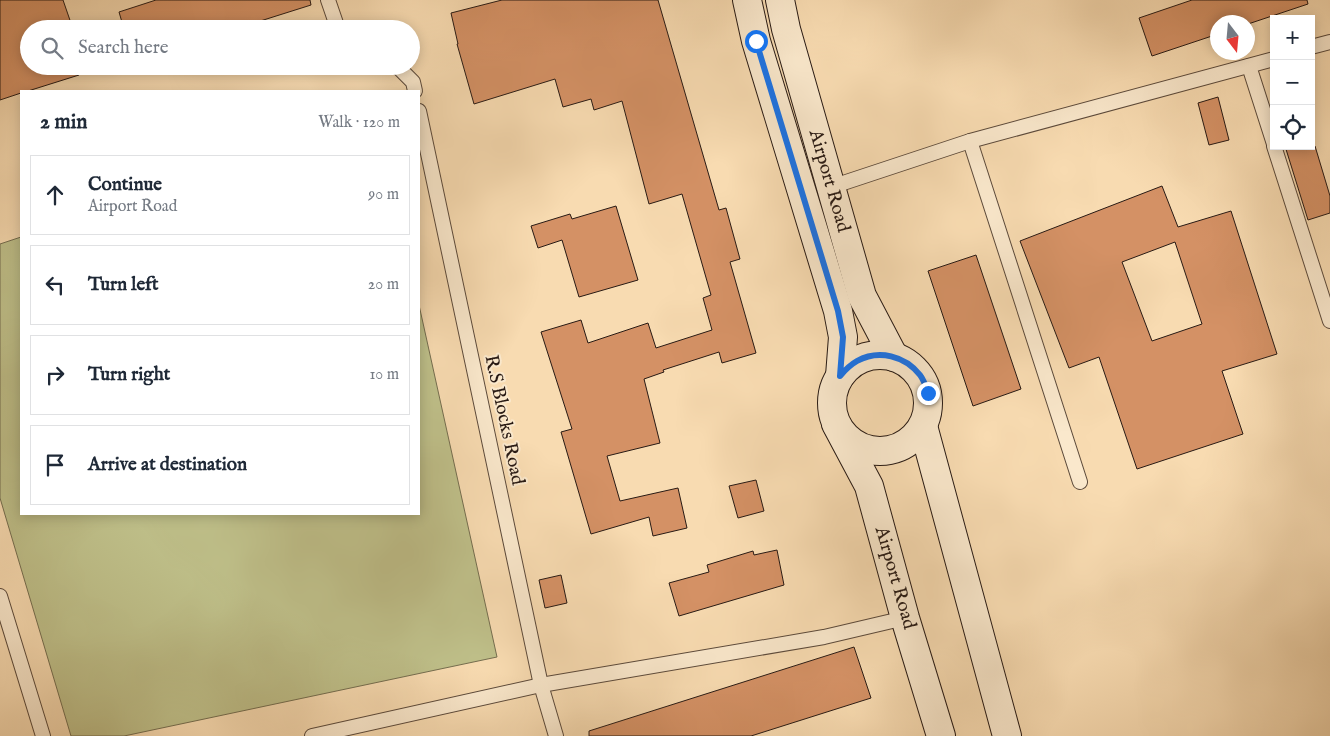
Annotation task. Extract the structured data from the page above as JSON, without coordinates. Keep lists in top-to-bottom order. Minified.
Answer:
{"streets":{"main road":["Airport Road"],"lane":["R.S Blocks Road"]},"north":"bottom","page":{"map_buttons":["+","−"],"search":"Search here","heading":["2 min","Walk · 120 m"],"list":[["Continue","Airport Road","90 m"],["Turn left","20 m"],["Turn right","10 m"],"Arrive at destination"]}}
